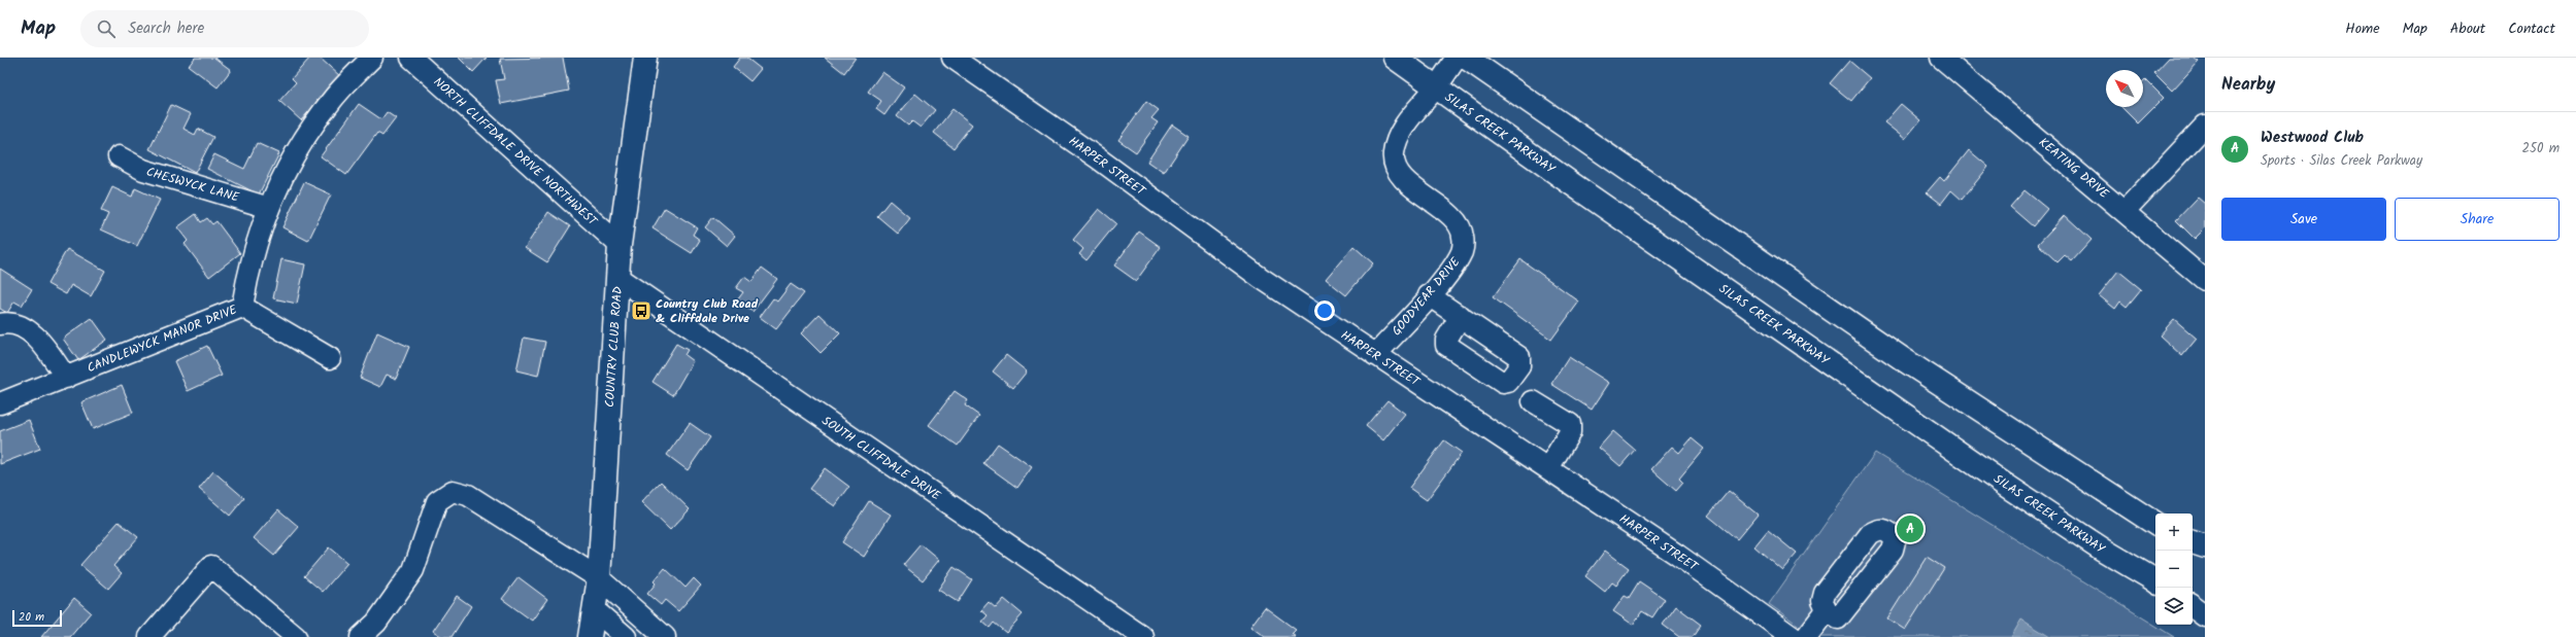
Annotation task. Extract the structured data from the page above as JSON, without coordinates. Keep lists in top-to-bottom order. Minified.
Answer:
{"streets":{"main road":["SILAS CREEK PARKWAY","COUNTRY CLUB ROAD"],"street":["NORTH CLIFFDALE DRIVE NORTHWEST","HARPER STREET","KEATING DRIVE","CHESWYCK LANE","GOODYEAR DRIVE","CANDLEWYCK MANOR DRIVE","SOUTH CLIFFDALE DRIVE"]},"crossings":[["SILAS CREEK PARKWAY","GOODYEAR DRIVE"],["NORTH CLIFFDALE DRIVE NORTHWEST","COUNTRY CLUB ROAD"],["HARPER STREET","GOODYEAR DRIVE"],["CHESWYCK LANE","CANDLEWYCK MANOR DRIVE"],["COUNTRY CLUB ROAD","SOUTH CLIFFDALE DRIVE"]],"places":{"bus stop":["Country Club Road & Cliffdale Drive"]},"scale_bar":"20 m","north":"top left","page":{"header":"Map","search":"Search here","nav":["Home","Map","About","Contact"],"heading":"Nearby","list":[{"mark":"A","name":"Westwood Club","note":"Sports · Silas Creek Parkway","value":"250 m"}],"buttons":["Save","Share"],"map_buttons":["+","−"],"pins":"A","scale":"20 m"}}
